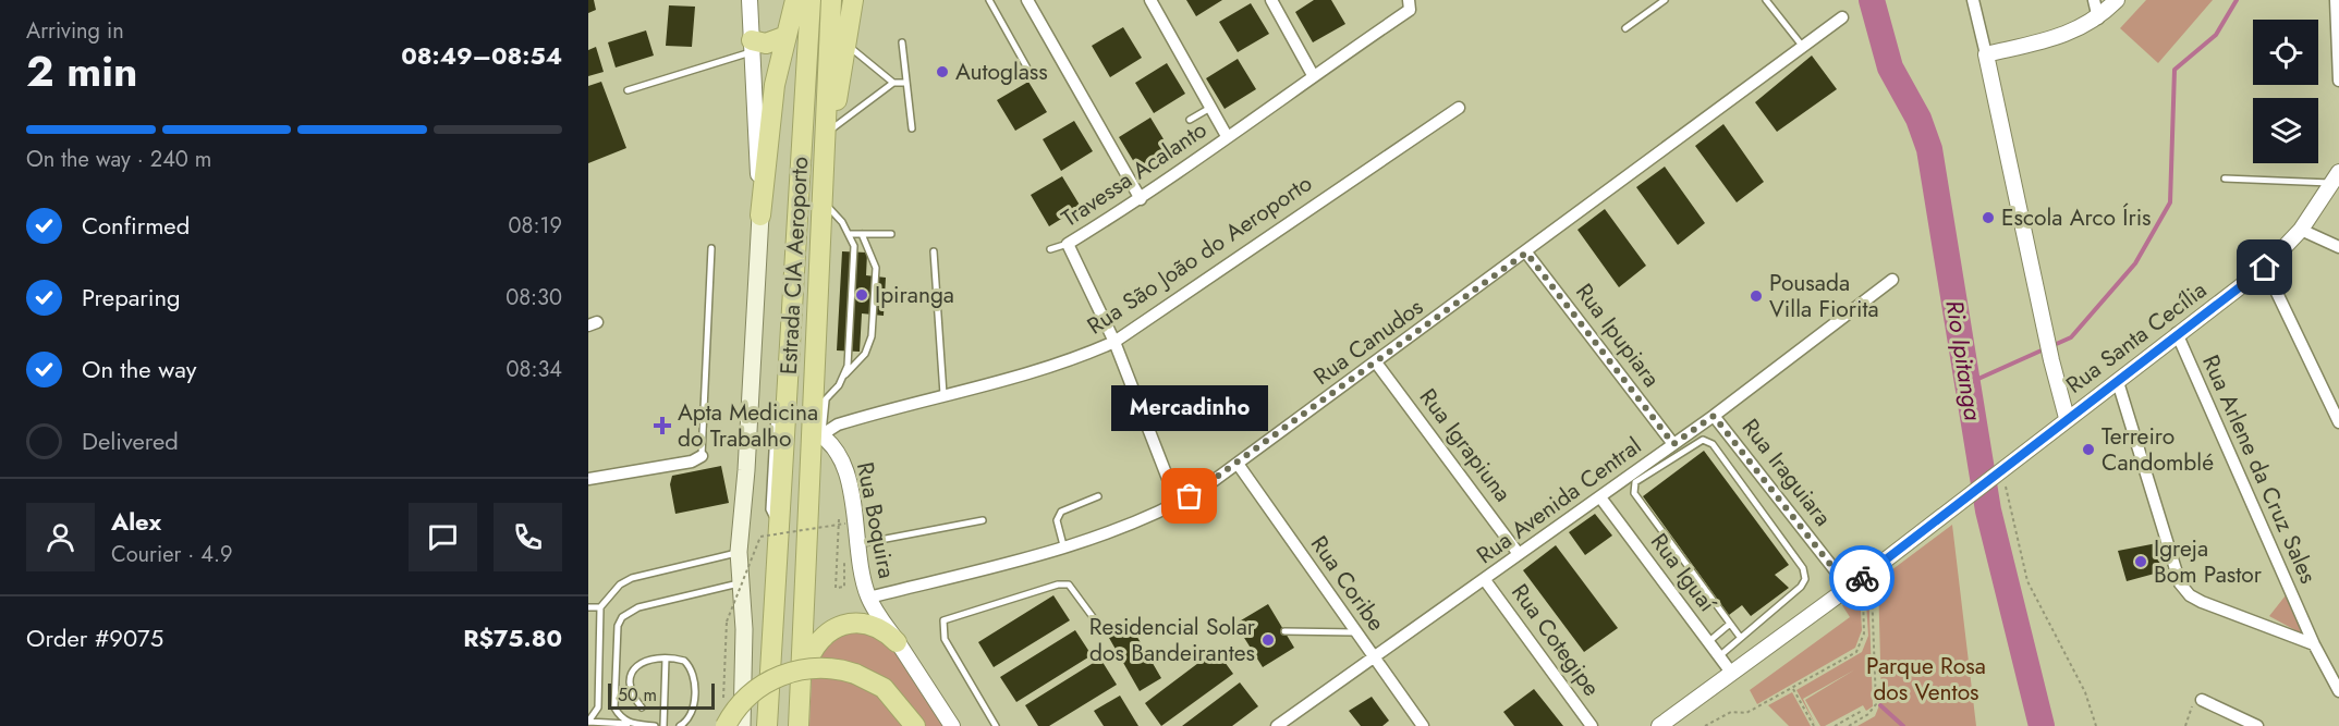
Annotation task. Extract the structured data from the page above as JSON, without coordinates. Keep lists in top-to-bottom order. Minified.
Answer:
{"streets":{"highway":["Estrada CIA Aeroporto"],"street":["Travessa Acalanto","Rua São João do Aeroporto","Rua Ipupiara","Rua Santa Cecília","Rua Canudos","Rua Igrapiuna","Rua Arlene da Cruz Sales","Rua Iraguiara","Rua Avenida Central","Rua Boquira","Rua Iguaí","Rua Coribe","Rua Cotegipe"]},"crossings":[["Travessa Acalanto","Rua São João do Aeroporto"],["Travessa Acalanto","Rua Canudos"],["Rua São João do Aeroporto","Estrada CIA Aeroporto"],["Rua São João do Aeroporto","Rua Boquira"],["Estrada CIA Aeroporto","Rua Boquira"],["Rua Ipupiara","Rua Canudos"],["Rua Ipupiara","Rua Avenida Central"],["Rua Santa Cecília","Rua Arlene da Cruz Sales"],["Rua Santa Cecília","Rua Iraguiara"],["Rua Santa Cecília","Rua Iguaí"],["Rua Canudos","Rua Igrapiuna"],["Rua Canudos","Rua Boquira"],["Rua Canudos","Rua Coribe"],["Rua Igrapiuna","Rua Avenida Central"],["Rua Iraguiara","Rua Avenida Central"],["Rua Avenida Central","Rua Iguaí"],["Rua Avenida Central","Rua Coribe"],["Rua Avenida Central","Rua Cotegipe"]],"water":["Rio Ipitanga"],"parks":["Parque Rosa dos Ventos"],"places":{"other":["Autoglass","Escola Arco Íris","Ipiranga","Pousada Villa Fiorita","Terreiro Candomblé","Mercadinho","Igreja Bom Pastor","Residencial Solar dos Bandeirantes"],"health":["Apta Medicina do Trabalho"]},"scale_bar":"50 m","page":{"heading":["2 min","Arriving in","08:49–08:54"],"panel":["Alex","Courier · 4.9","Order #9075","R$75.80"],"bar":"On the way · 240 m","list":[["Confirmed","08:19"],["Preparing","08:30"],["On the way","08:34"],"Delivered"],"bubble":"Mercadinho","scale":"50 m"}}
